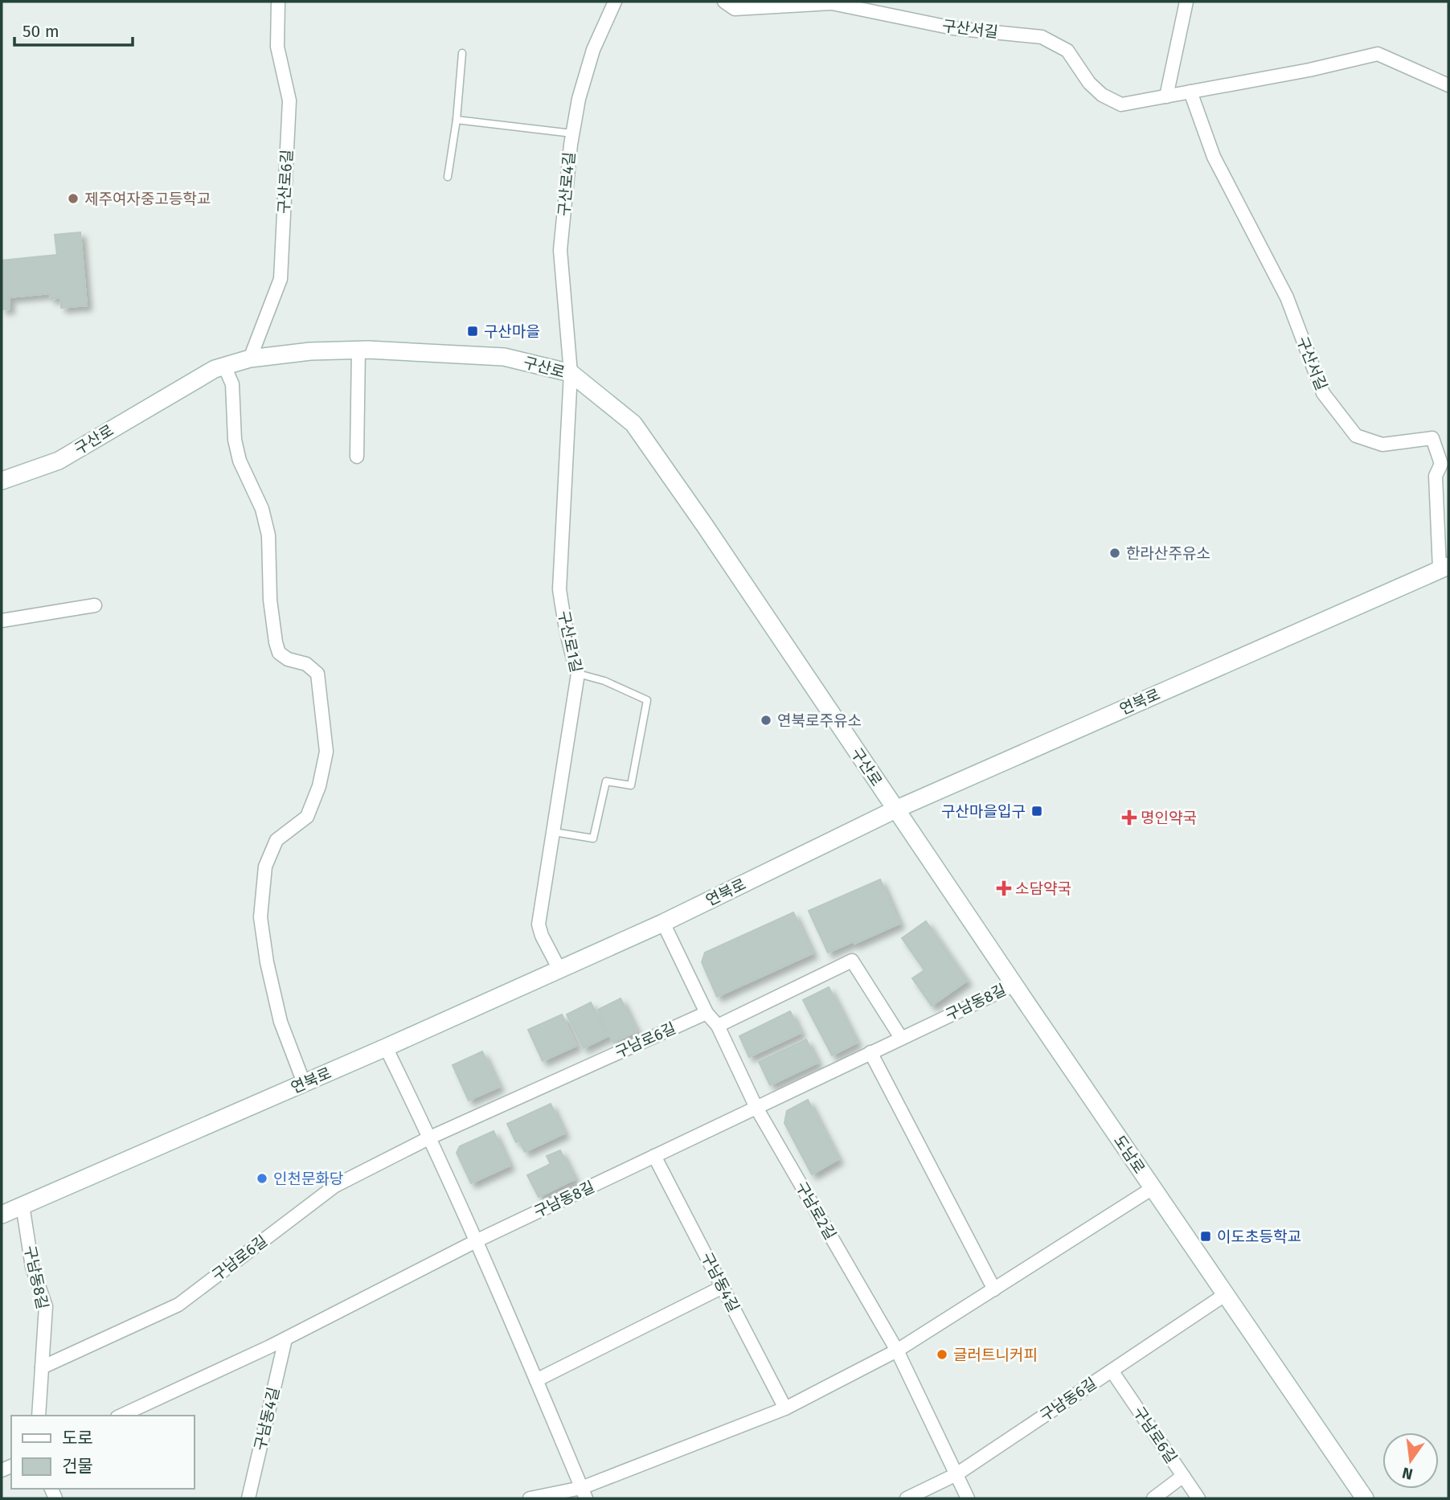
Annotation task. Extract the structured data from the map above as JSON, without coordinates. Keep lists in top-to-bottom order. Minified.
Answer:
{"streets":{"main road":["구산로","연북로","도남로"],"street":["구산서길","구산로6길","구산로4길","구산로1길","구남동8길","구남로6길","구남로2길","구남동4길","구남동6길"]},"crossings":[["구산서길","연북로"],["구산로6길","구산로"],["구산로4길","구산로"],["구산로4길","구산로1길"],["구산로","구산로1길"],["구산로","연북로"],["구산로","도남로"],["구산로1길","연북로"],["연북로","구남동8길"],["연북로","도남로"],["연북로","구남로2길"],["구남동8길","구남로6길"],["구남동8길","도남로"],["구남동8길","구남로2길"],["구남동8길","구남동4길"],["구남로6길","구남로2길"],["구남로6길","구남동6길"],["도남로","구남동6길"],["구남로2길","구남동6길"]],"places":{"other":["제주여자중고등학교","한라산주유소","연북로주유소","인천문화당","글러트니커피"],"transit":["구산마을","구산마을입구","이도초등학교"],"health":["명인약국","소담약국"]},"legend":["도로","건물"],"scale_bar":"50 m","north":"bottom"}
